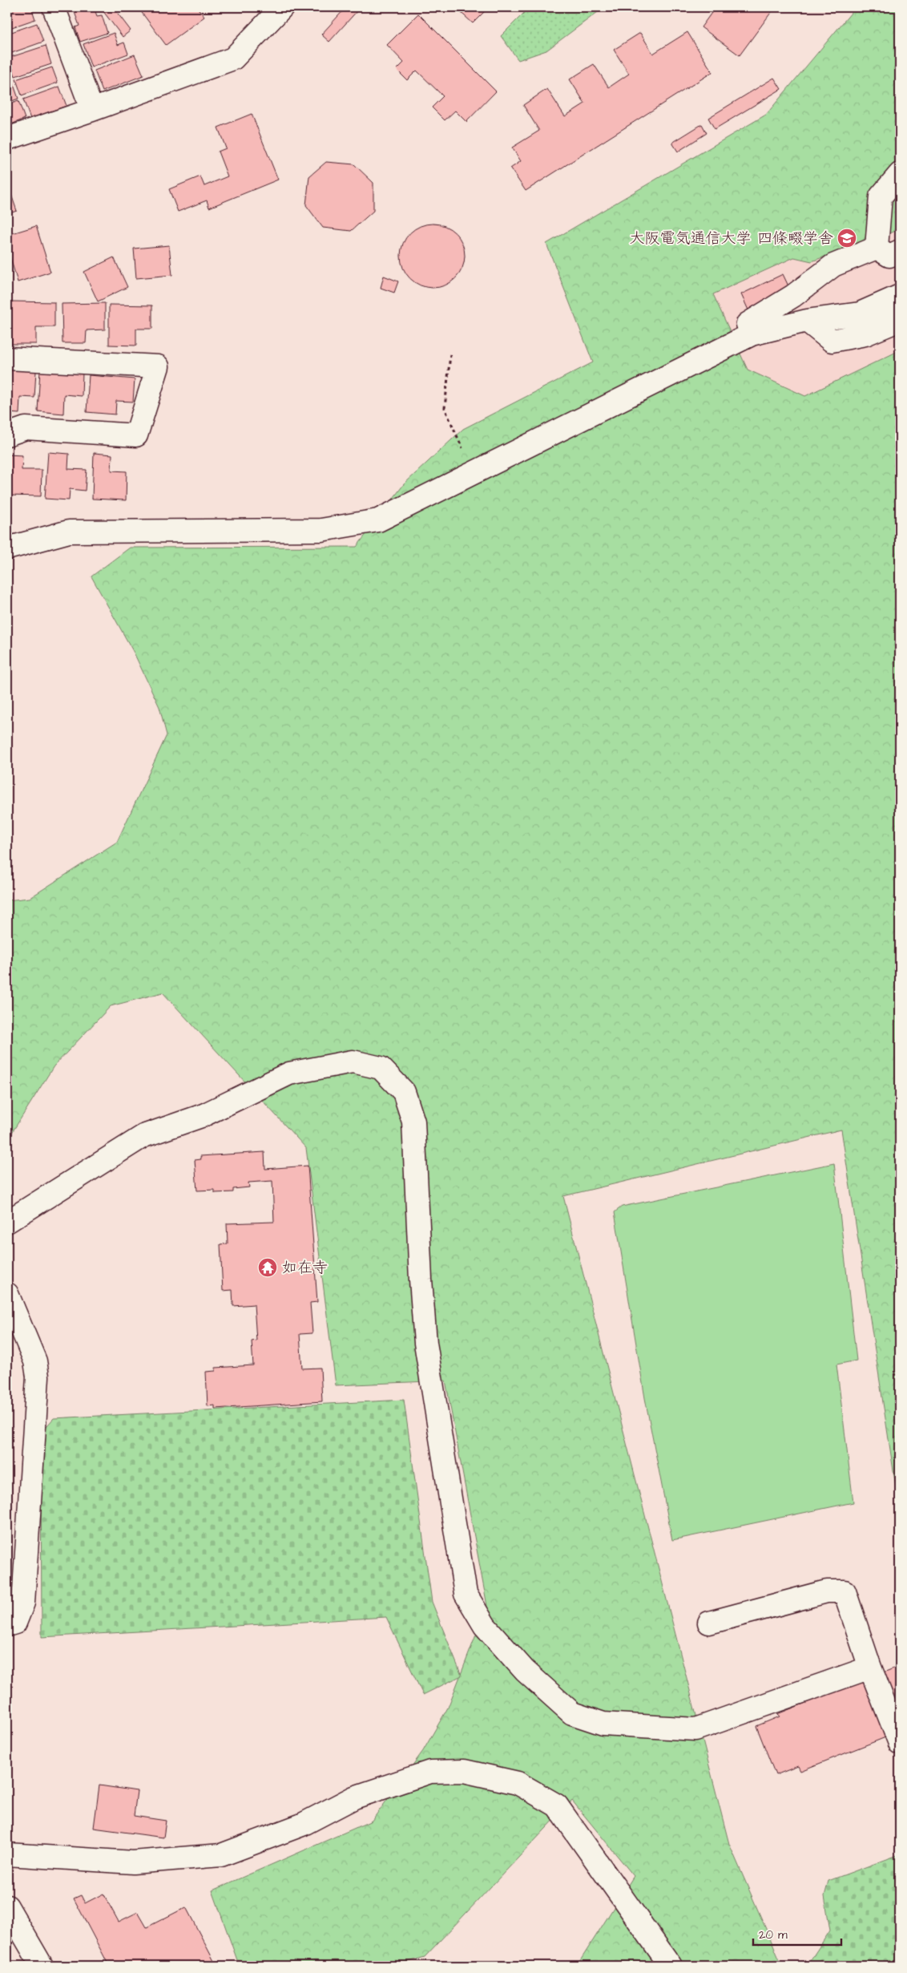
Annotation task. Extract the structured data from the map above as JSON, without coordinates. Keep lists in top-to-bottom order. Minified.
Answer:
{"places":{"school or university":["大阪電気通信大学 四條畷学舎"],"temple":["如在寺"]},"scale_bar":"20 m"}
